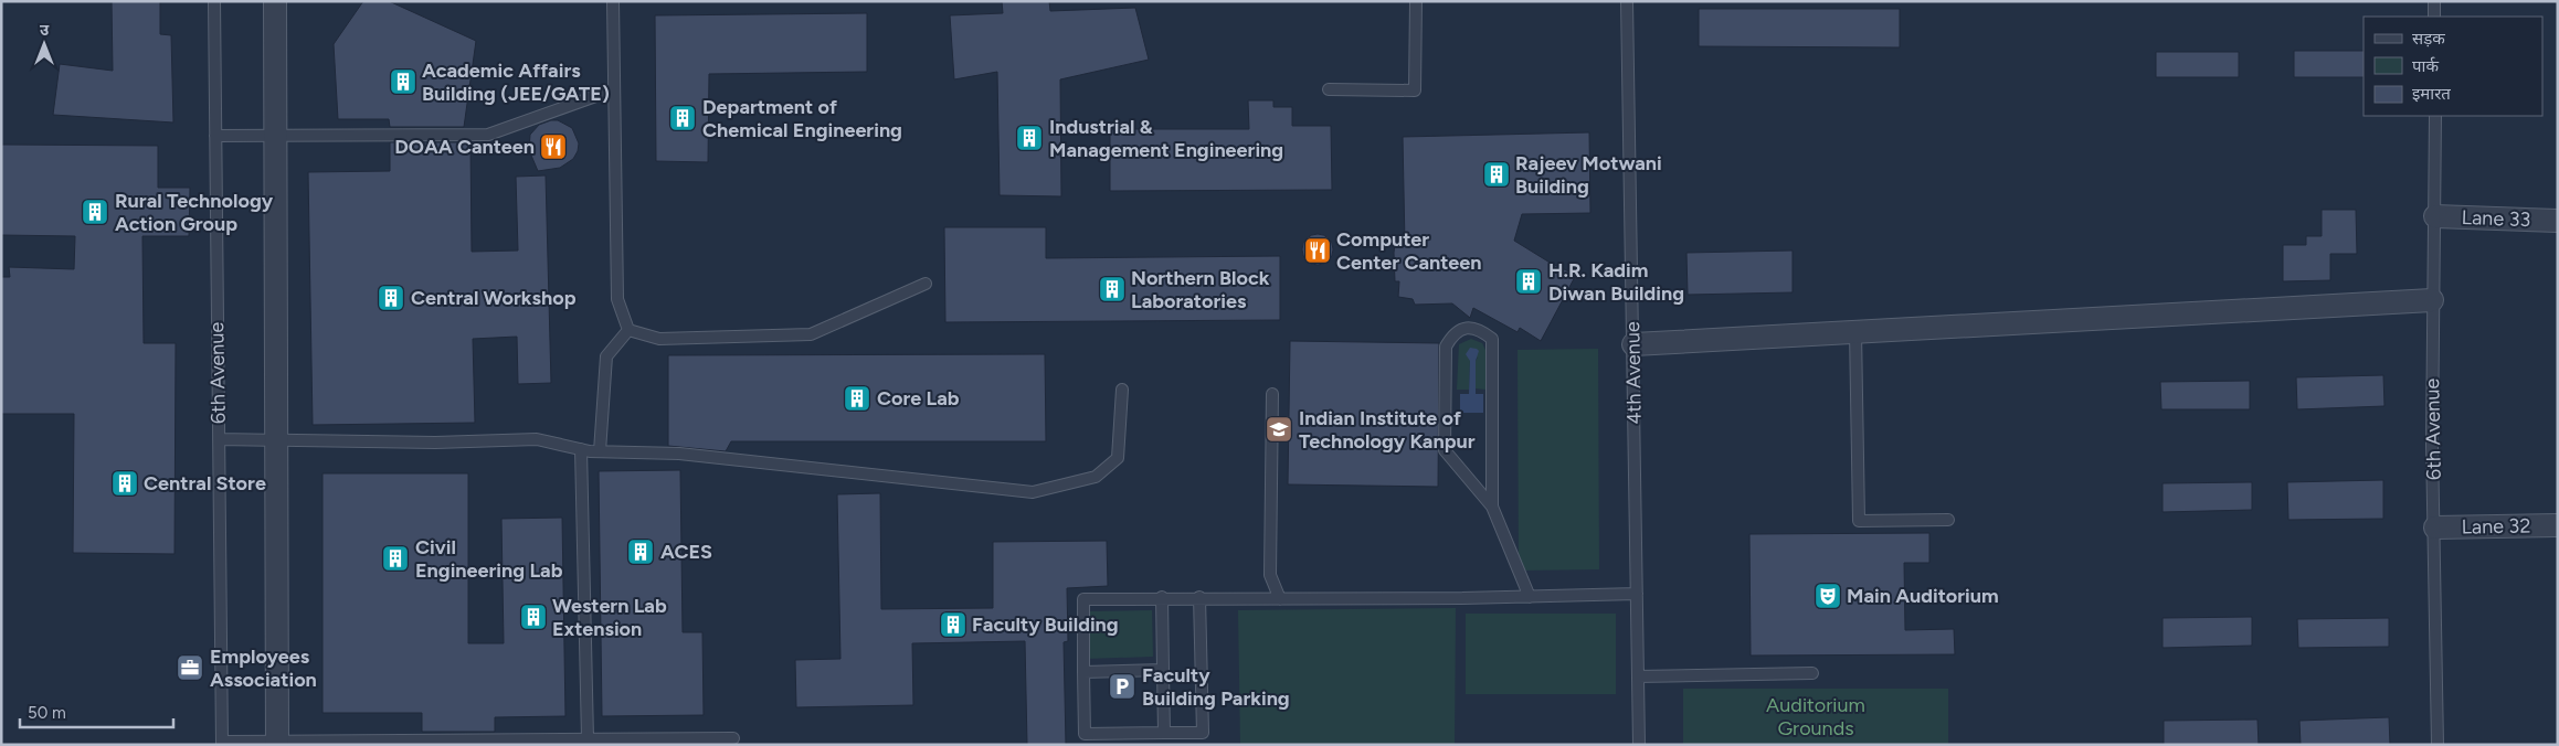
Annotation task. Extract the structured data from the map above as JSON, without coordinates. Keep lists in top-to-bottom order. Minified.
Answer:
{"streets":{"street":["Lane 33","Lane 32"],"lane":["6th Avenue","4th Avenue"]},"crossings":[["Lane 33","6th Avenue"],["6th Avenue","Lane 32"]],"parks":["Auditorium Grounds"],"places":{"building":["Academic Affairs Building (JEE/GATE)","Department of Chemical Engineering","Industrial & Management Engineering","Rajeev Motwani Building","Rural Technology Action Group","H.R. Kadim Diwan Building","Northern Block Laboratories","Central Workshop","Core Lab","Central Store","ACES","Civil Engineering Lab","Western Lab Extension","Faculty Building"],"restaurant":["DOAA Canteen","Computer Center Canteen"],"school or university":["Indian Institute of Technology Kanpur"],"theatre":["Main Auditorium"],"office":["Employees Association"],"parking":["Faculty Building Parking"]},"legend":["सड़क","पार्क","इमारत"],"scale_bar":"50 m","north":"top"}
